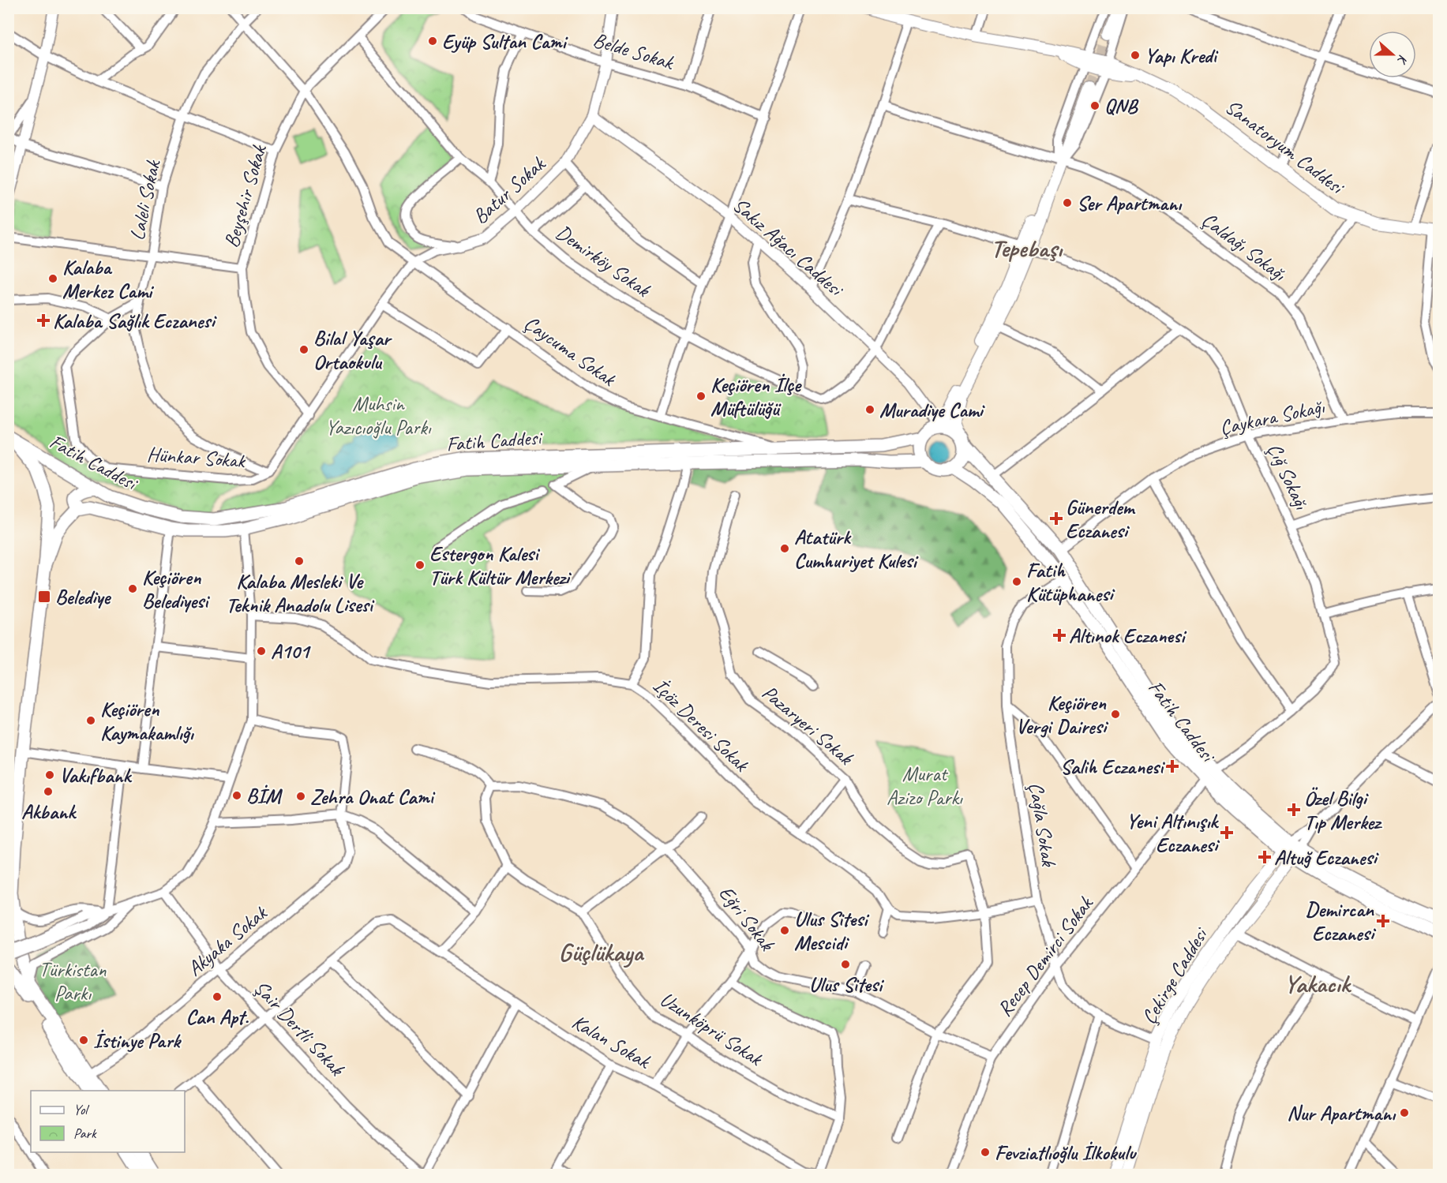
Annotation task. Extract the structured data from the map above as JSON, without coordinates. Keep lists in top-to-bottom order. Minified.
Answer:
{"streets":{"main road":["Sanatoryum Caddesi","Fatih Caddesi","Çekirge Caddesi"],"street":["Belde Sokak","Batur Sokak","Beyşehir Sokak","Laleli Sokak","Sakız Ağacı Caddesi","Çaldağı Sokağı","Demirköy Sokak","Çaycuma Sokak","Çaykara Sokağı","Hünkar Sokak","Çığ Sokağı","İçöz Deresi Sokak","Pazaryeri Sokak","Çağla Sokak","Eğri Sokak","Akyaka Sokak","Recep Demirci Sokak","Şair Dertli Sokak","Uzunköprü Sokak","Kalan Sokak"]},"crossings":[["Belde Sokak","Batur Sokak"],["Batur Sokak","Sakız Ağacı Caddesi"],["Batur Sokak","Demirköy Sokak"],["Batur Sokak","Hünkar Sokak"],["Beyşehir Sokak","Demirköy Sokak"],["Beyşehir Sokak","Çaycuma Sokak"],["Beyşehir Sokak","Hünkar Sokak"],["Laleli Sokak","Çaycuma Sokak"],["Laleli Sokak","Hünkar Sokak"],["Sakız Ağacı Caddesi","Demirköy Sokak"],["Sakız Ağacı Caddesi","Fatih Caddesi"],["Çaldağı Sokağı","Çaykara Sokağı"],["Çaycuma Sokak","Fatih Caddesi"],["Çaycuma Sokak","Hünkar Sokak"],["Çaykara Sokağı","Fatih Caddesi"],["Çaykara Sokağı","Çığ Sokağı"],["Fatih Caddesi","Çığ Sokağı"],["Fatih Caddesi","Çağla Sokak"],["Fatih Caddesi","Recep Demirci Sokak"],["Fatih Caddesi","Çekirge Caddesi"],["Çığ Sokağı","Recep Demirci Sokak"],["Pazaryeri Sokak","Eğri Sokak"],["Çağla Sokak","Recep Demirci Sokak"],["Çağla Sokak","Çekirge Caddesi"],["Eğri Sokak","Recep Demirci Sokak"],["Eğri Sokak","Uzunköprü Sokak"],["Akyaka Sokak","Şair Dertli Sokak"]],"districts":["Tepebaşı","Güçlükaya","Yakacık"],"parks":["Muhsin Yazıcıoğlu Parkı","Murat Azizo Parkı","Türkistan Parkı"],"places":{"other":["Eyüp Sultan Cami","Yapı Kredi","QNB","Ser Apartmanı","Kalaba Merkez Cami","Bilal Yaşar Ortaokulu","Keçiören İlçe Müftülüğü","Muradiye Cami","Atatürk Cumhuriyet Kulesi","Kalaba Mesleki Ve Teknik Anadolu Lisesi","Estergon Kalesi Türk Kültür Merkezi","Fatih Kütüphanesi","Keçiören Belediyesi","A101","Keçiören Vergi Dairesi","Keçiören Kaymakamlığı","Vakıfbank","Akbank","BİM","Zehra Onat Cami","Ulus Sitesi Mescidi","Ulus Sitesi","Can Apt.","İstinye Park","Nur Apartmanı","Fevziatlıoğlu İlkokulu"],"health":["Kalaba Sağlık Eczanesi","Günerdem Eczanesi","Altınok Eczanesi","Salih Eczanesi","Özel Bilgi Tıp Merkez","Yeni Altınışık Eczanesi","Altuğ Eczanesi","Demircan Eczanesi"],"transit":["Belediye"]},"legend":["Yol","Park"],"north":"right"}
